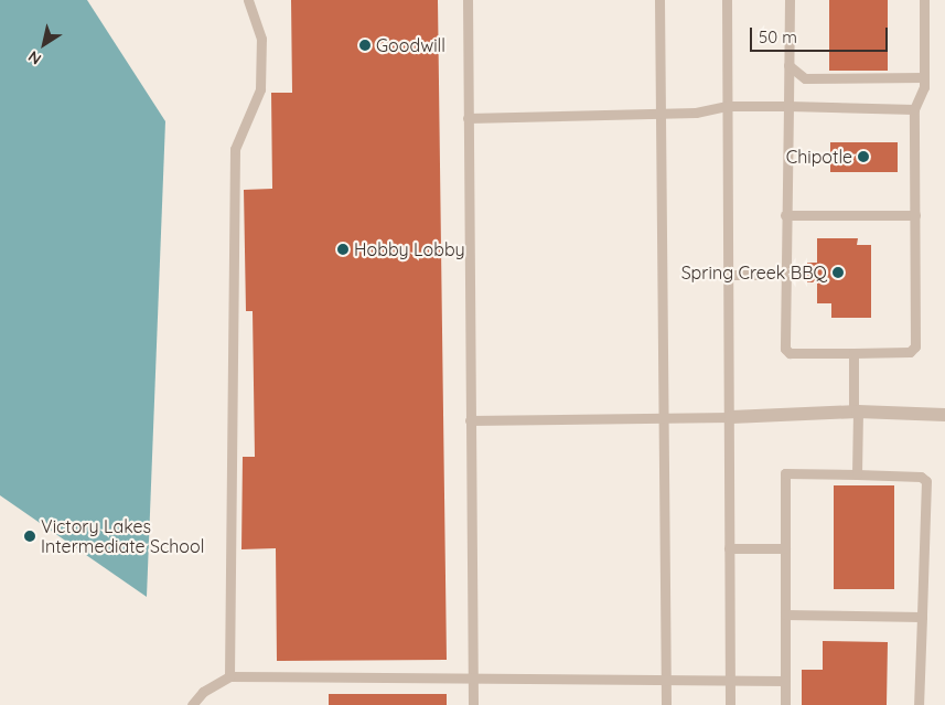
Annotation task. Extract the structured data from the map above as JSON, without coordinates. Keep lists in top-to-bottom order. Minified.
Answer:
{"places":["Goodwill","Chipotle","Hobby Lobby","Spring Creek BBQ","Victory Lakes Intermediate School"],"scale_bar":"50 m","north":"bottom left"}
